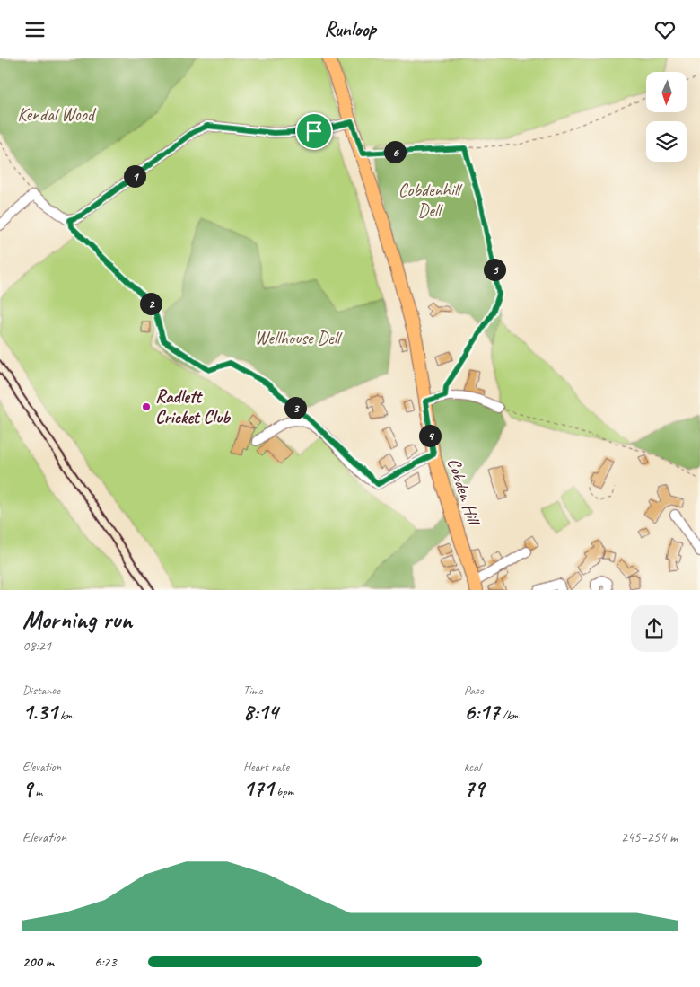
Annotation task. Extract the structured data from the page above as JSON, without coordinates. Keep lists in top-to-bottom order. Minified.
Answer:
{"streets":{"main road":["Cobden Hill"]},"parks":["Kendal Wood","Cobdenhill Dell","Wellhouse Dell"],"places":["Radlett Cricket Club"],"north":"bottom","page":{"header":"Runloop","pins":["6","1","5","2","3","4"],"heading":["Morning run","08:21"],"stats":[["Distance","1.31 km"],["Time","8:14"],["Pace","6:17 /km"],["Elevation","9 m"],["Heart rate","171 bpm"],["kcal","79"]],"chart":["Elevation","245–254 m"],"list":[{"name":"200 m","note":"6:23"}]}}
